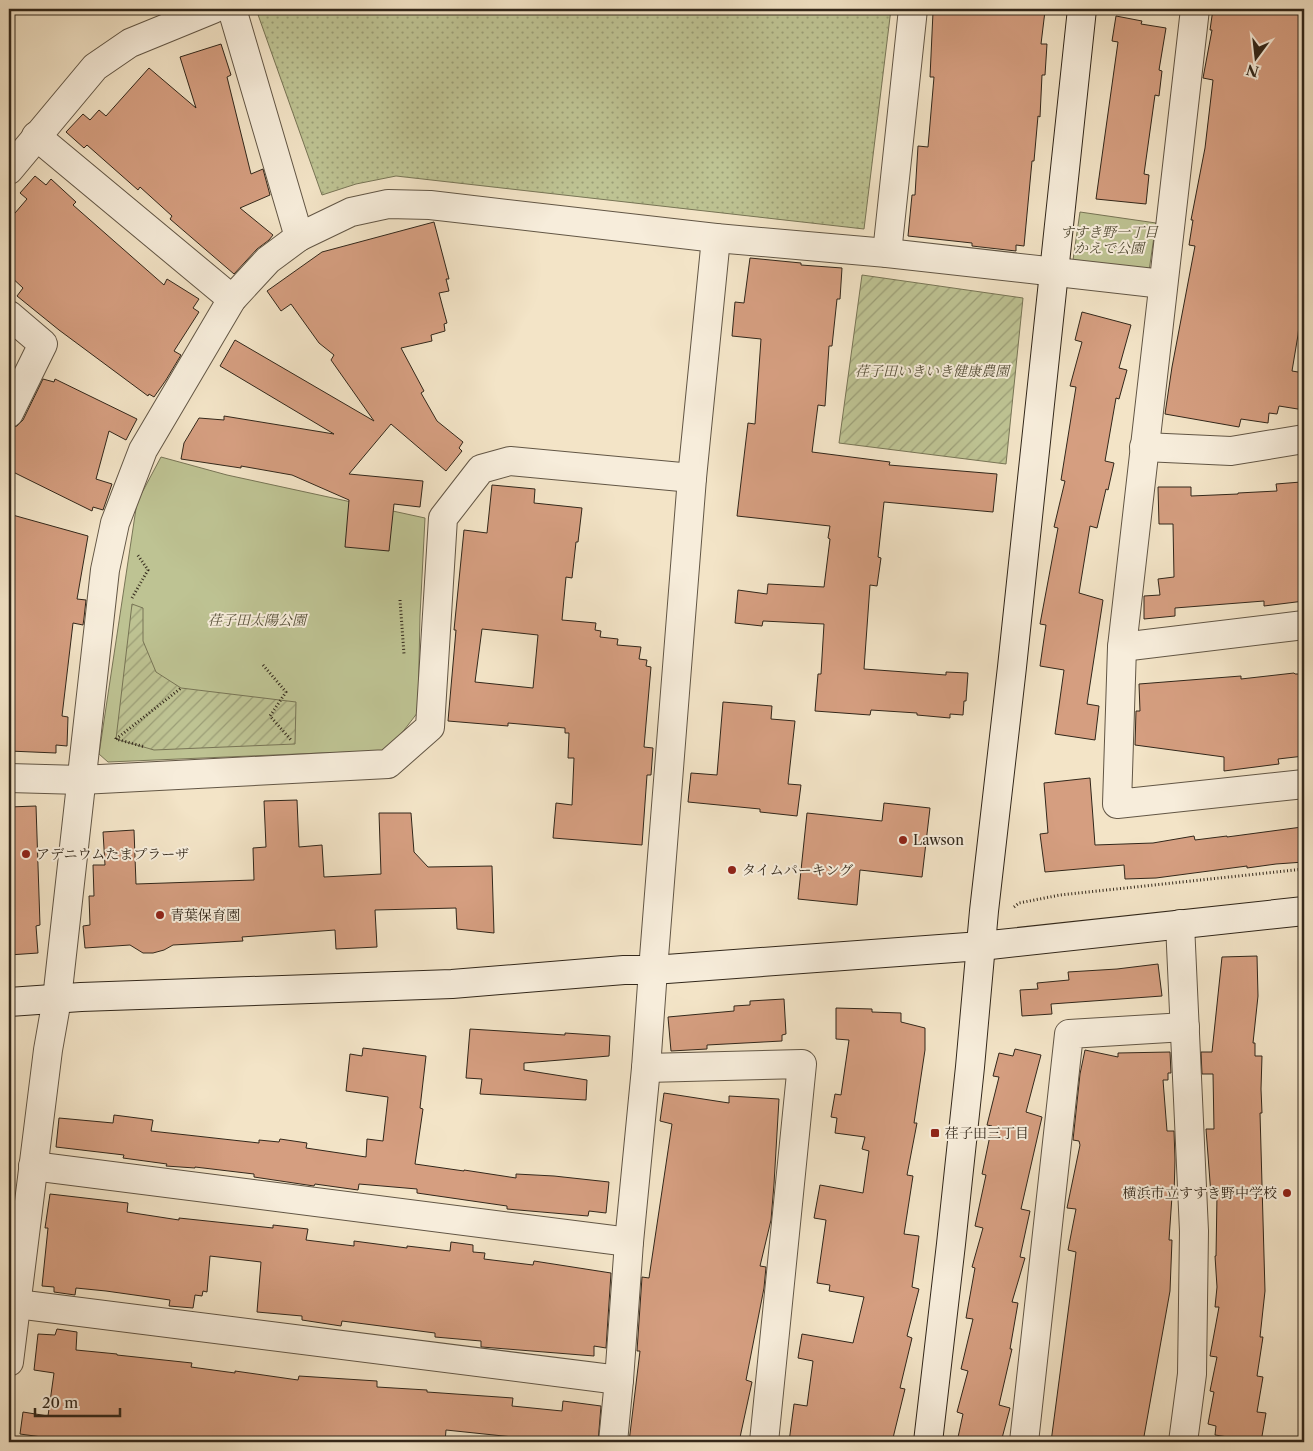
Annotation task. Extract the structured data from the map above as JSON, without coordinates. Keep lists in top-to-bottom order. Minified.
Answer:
{"parks":["すすき野一丁目 かえで公園","荏子田いきいき健康農園","荏子田太陽公園"],"places":{"other":["Lawson","アデニウムたまプラーザ","タイムパーキング","青葉保育園","横浜市立すすき野中学校"],"transit":["荏子田三丁目"]},"scale_bar":"20 m","north":"bottom"}
